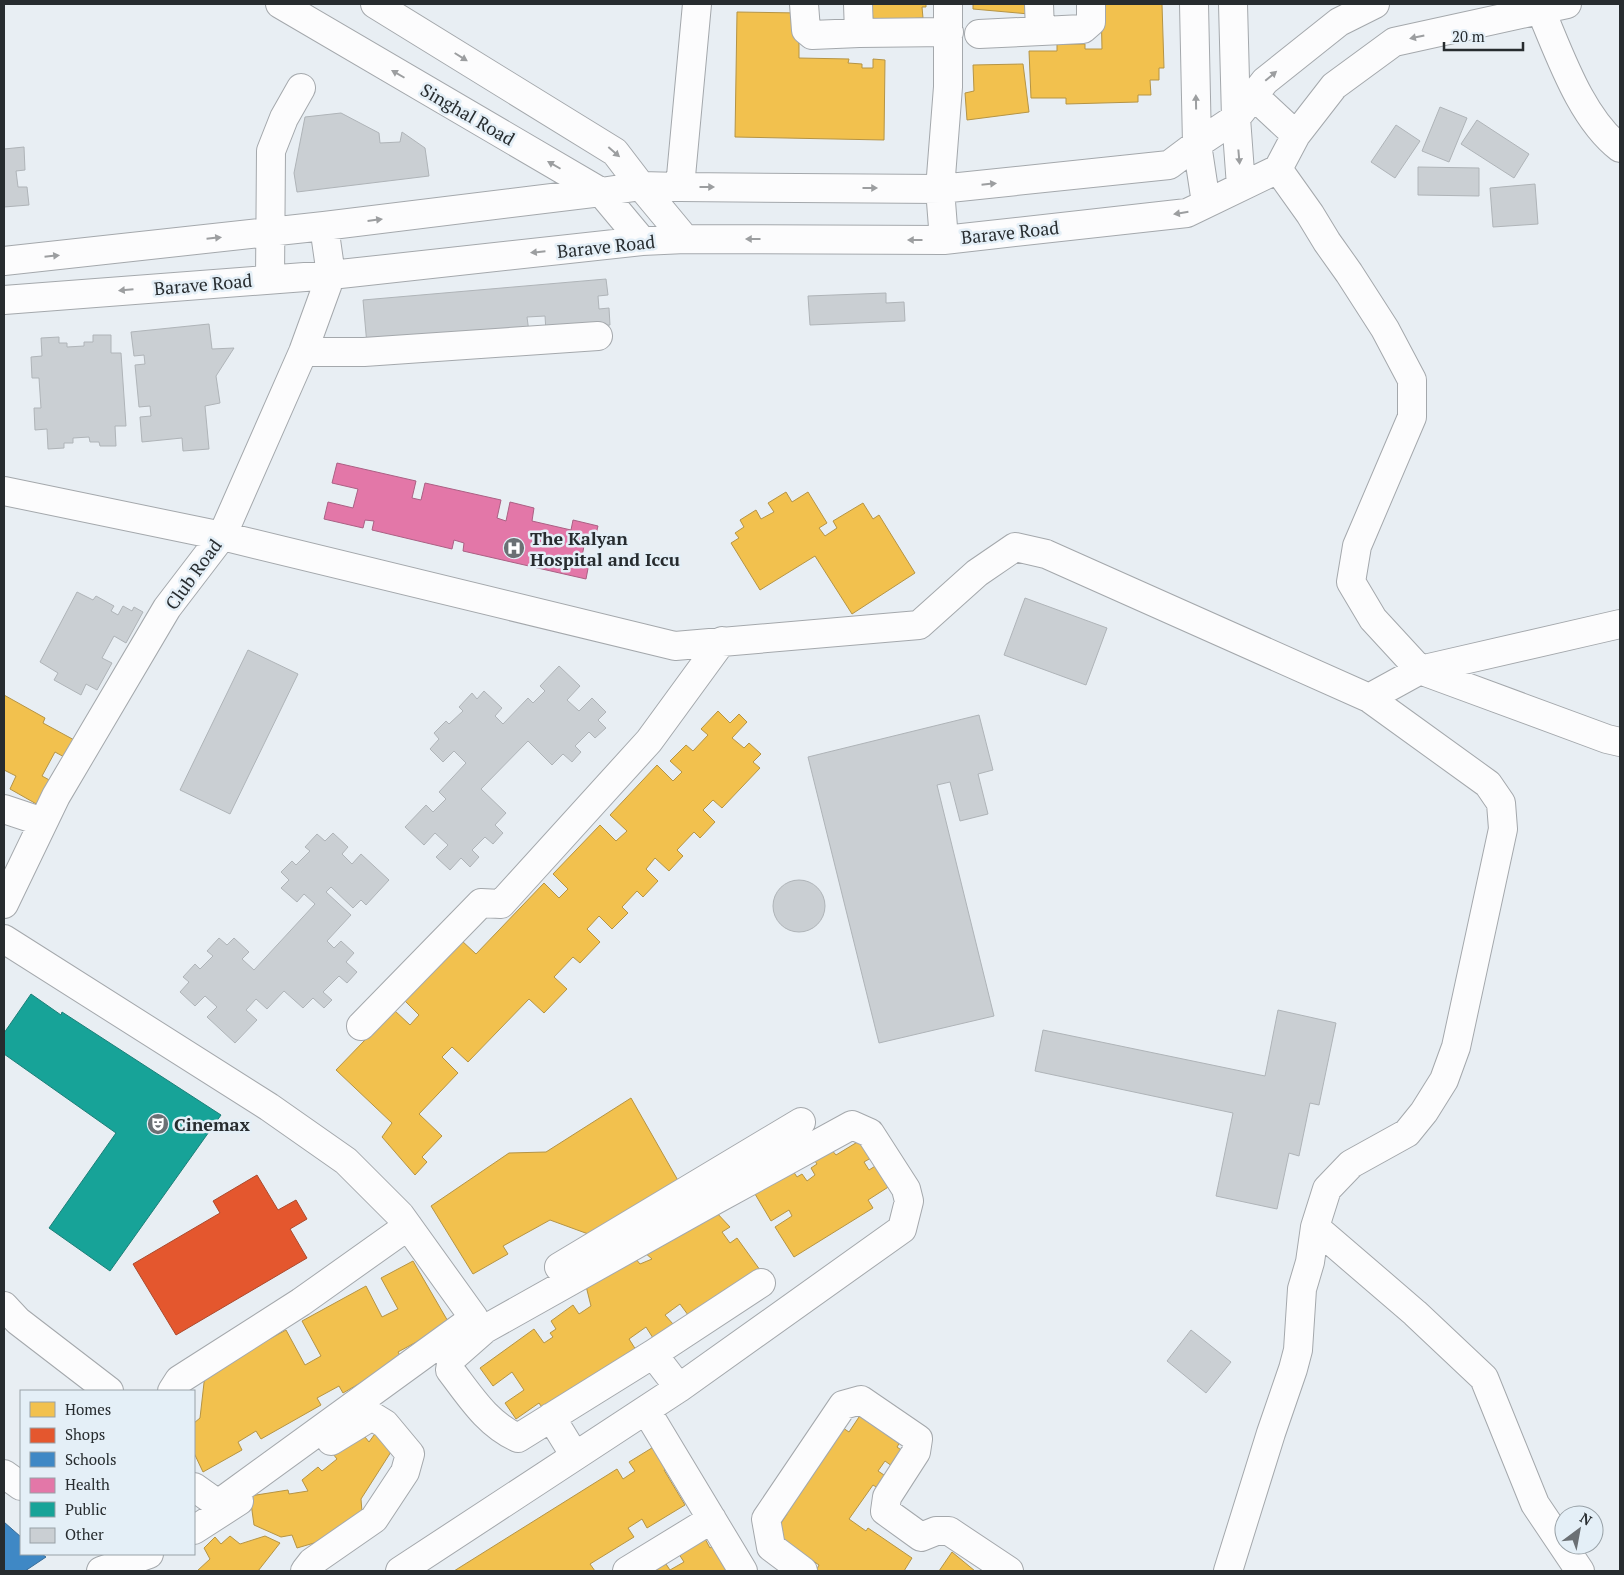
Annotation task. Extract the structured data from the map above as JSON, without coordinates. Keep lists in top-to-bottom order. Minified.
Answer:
{"streets":{"street":["Singhal Road","Barave Road","Club Road"]},"crossings":[["Singhal Road","Barave Road"],["Barave Road","Club Road"]],"places":{"hospital":["The Kalyan Hospital and Iccu"],"theatre":["Cinemax"]},"legend":["Homes","Shops","Schools","Health","Public","Other"],"scale_bar":"20 m","north":"top right"}
